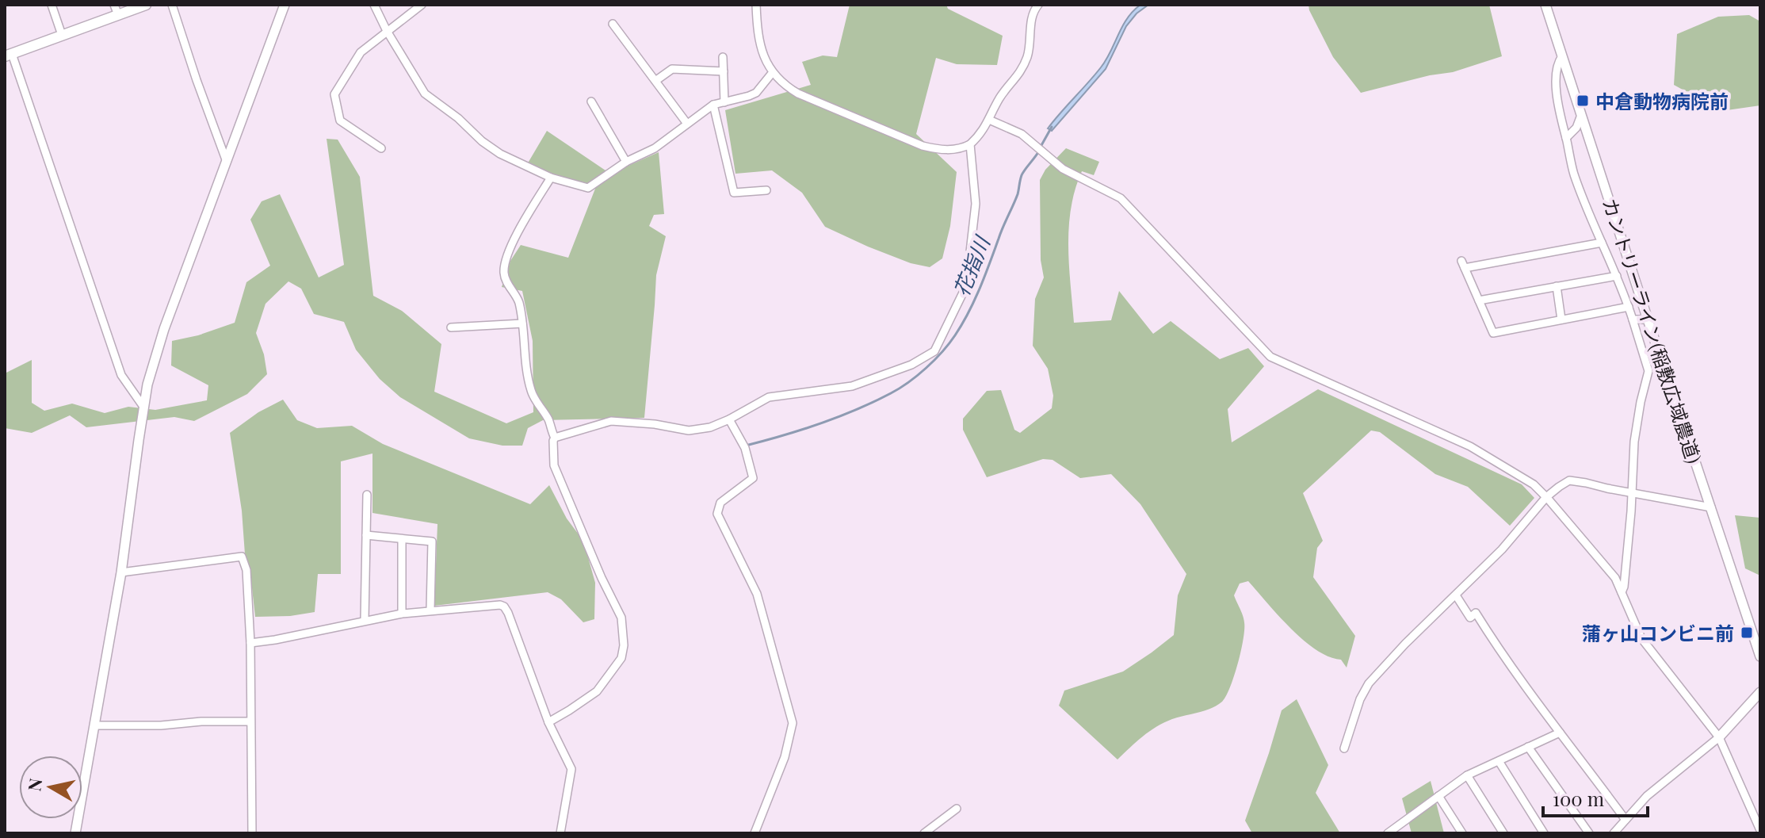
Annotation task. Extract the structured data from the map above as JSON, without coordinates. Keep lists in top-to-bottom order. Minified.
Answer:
{"streets":{"street":["カントリーライン(稲敷広域農道)"]},"water":["花指川"],"places":{"transit":["中倉動物病院前","蒲ヶ山コンビニ前"]},"scale_bar":"100 m","north":"left"}
